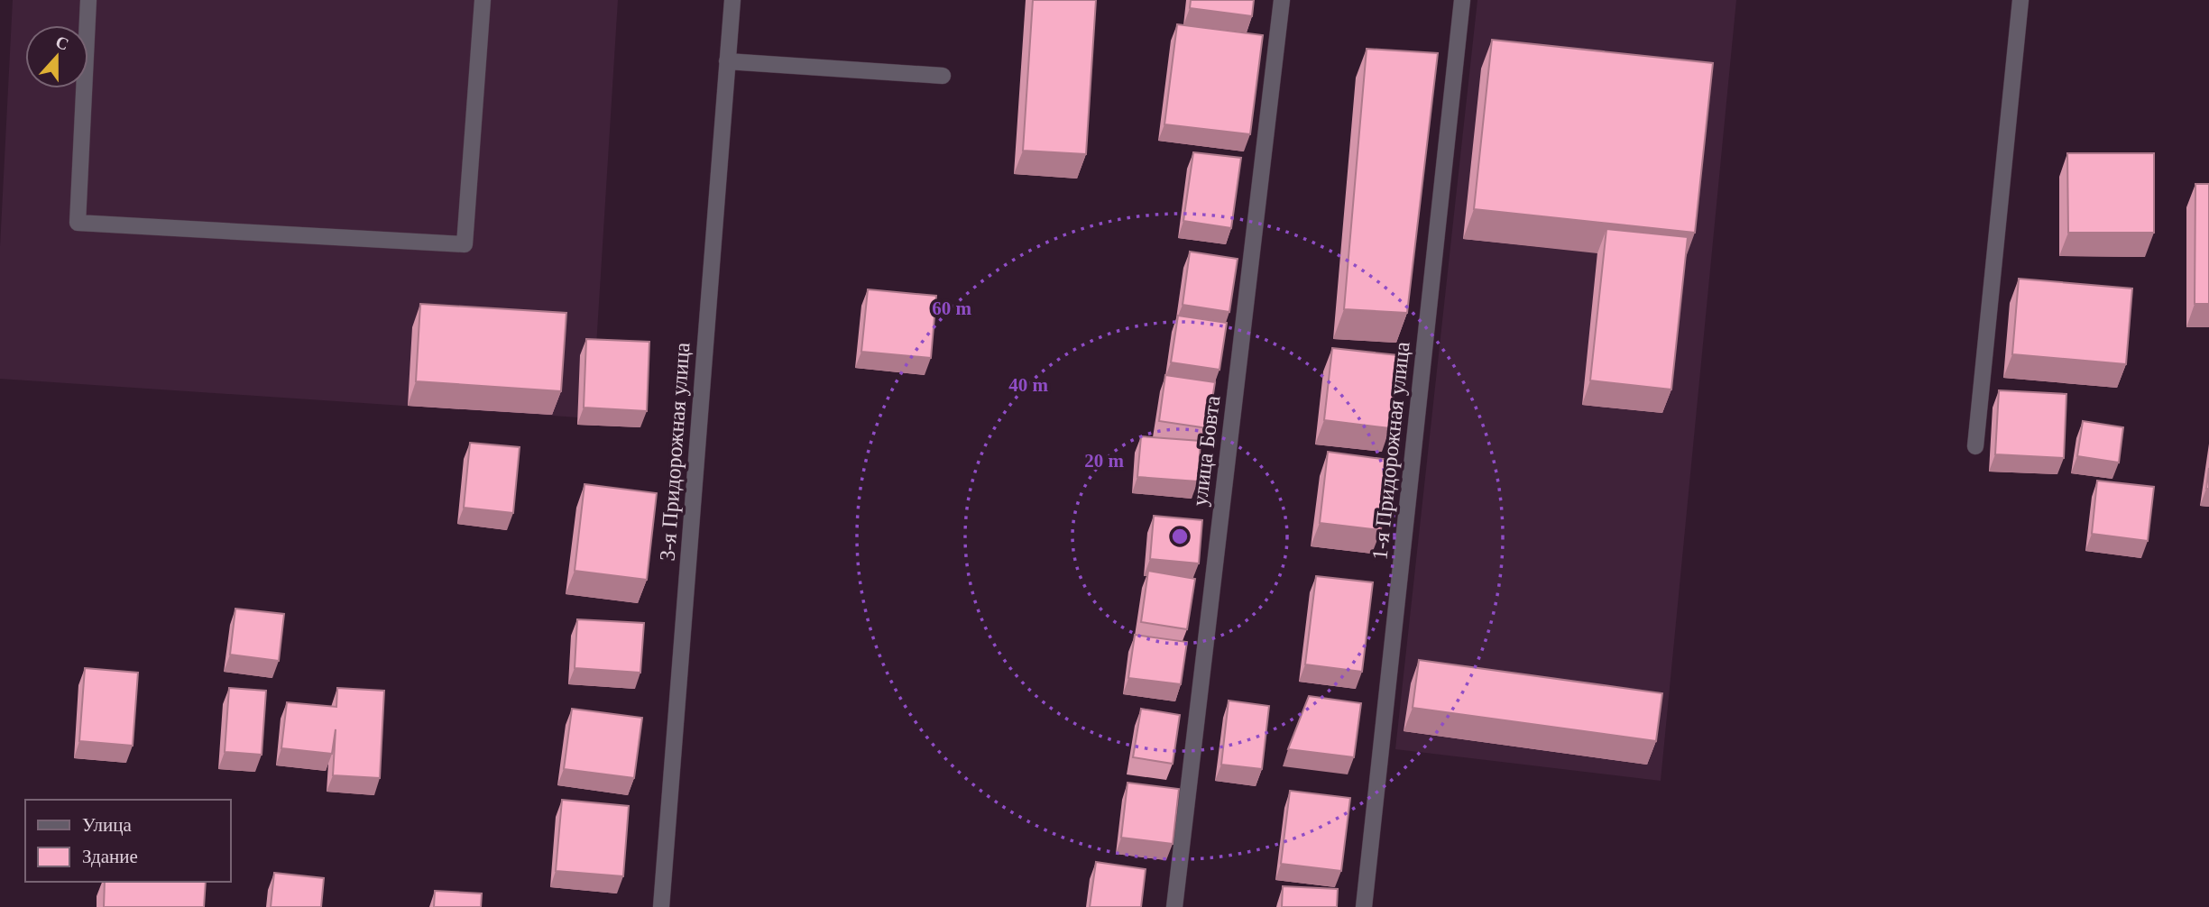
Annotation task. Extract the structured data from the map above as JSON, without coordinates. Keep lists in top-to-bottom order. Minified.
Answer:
{"streets":{"lane":["улица Бовта","1-я Придорожная улица","3-я Придорожная улица"]},"legend":["Улица","Здание"],"north":"top","rings":["60 m","40 m","20 m"]}
